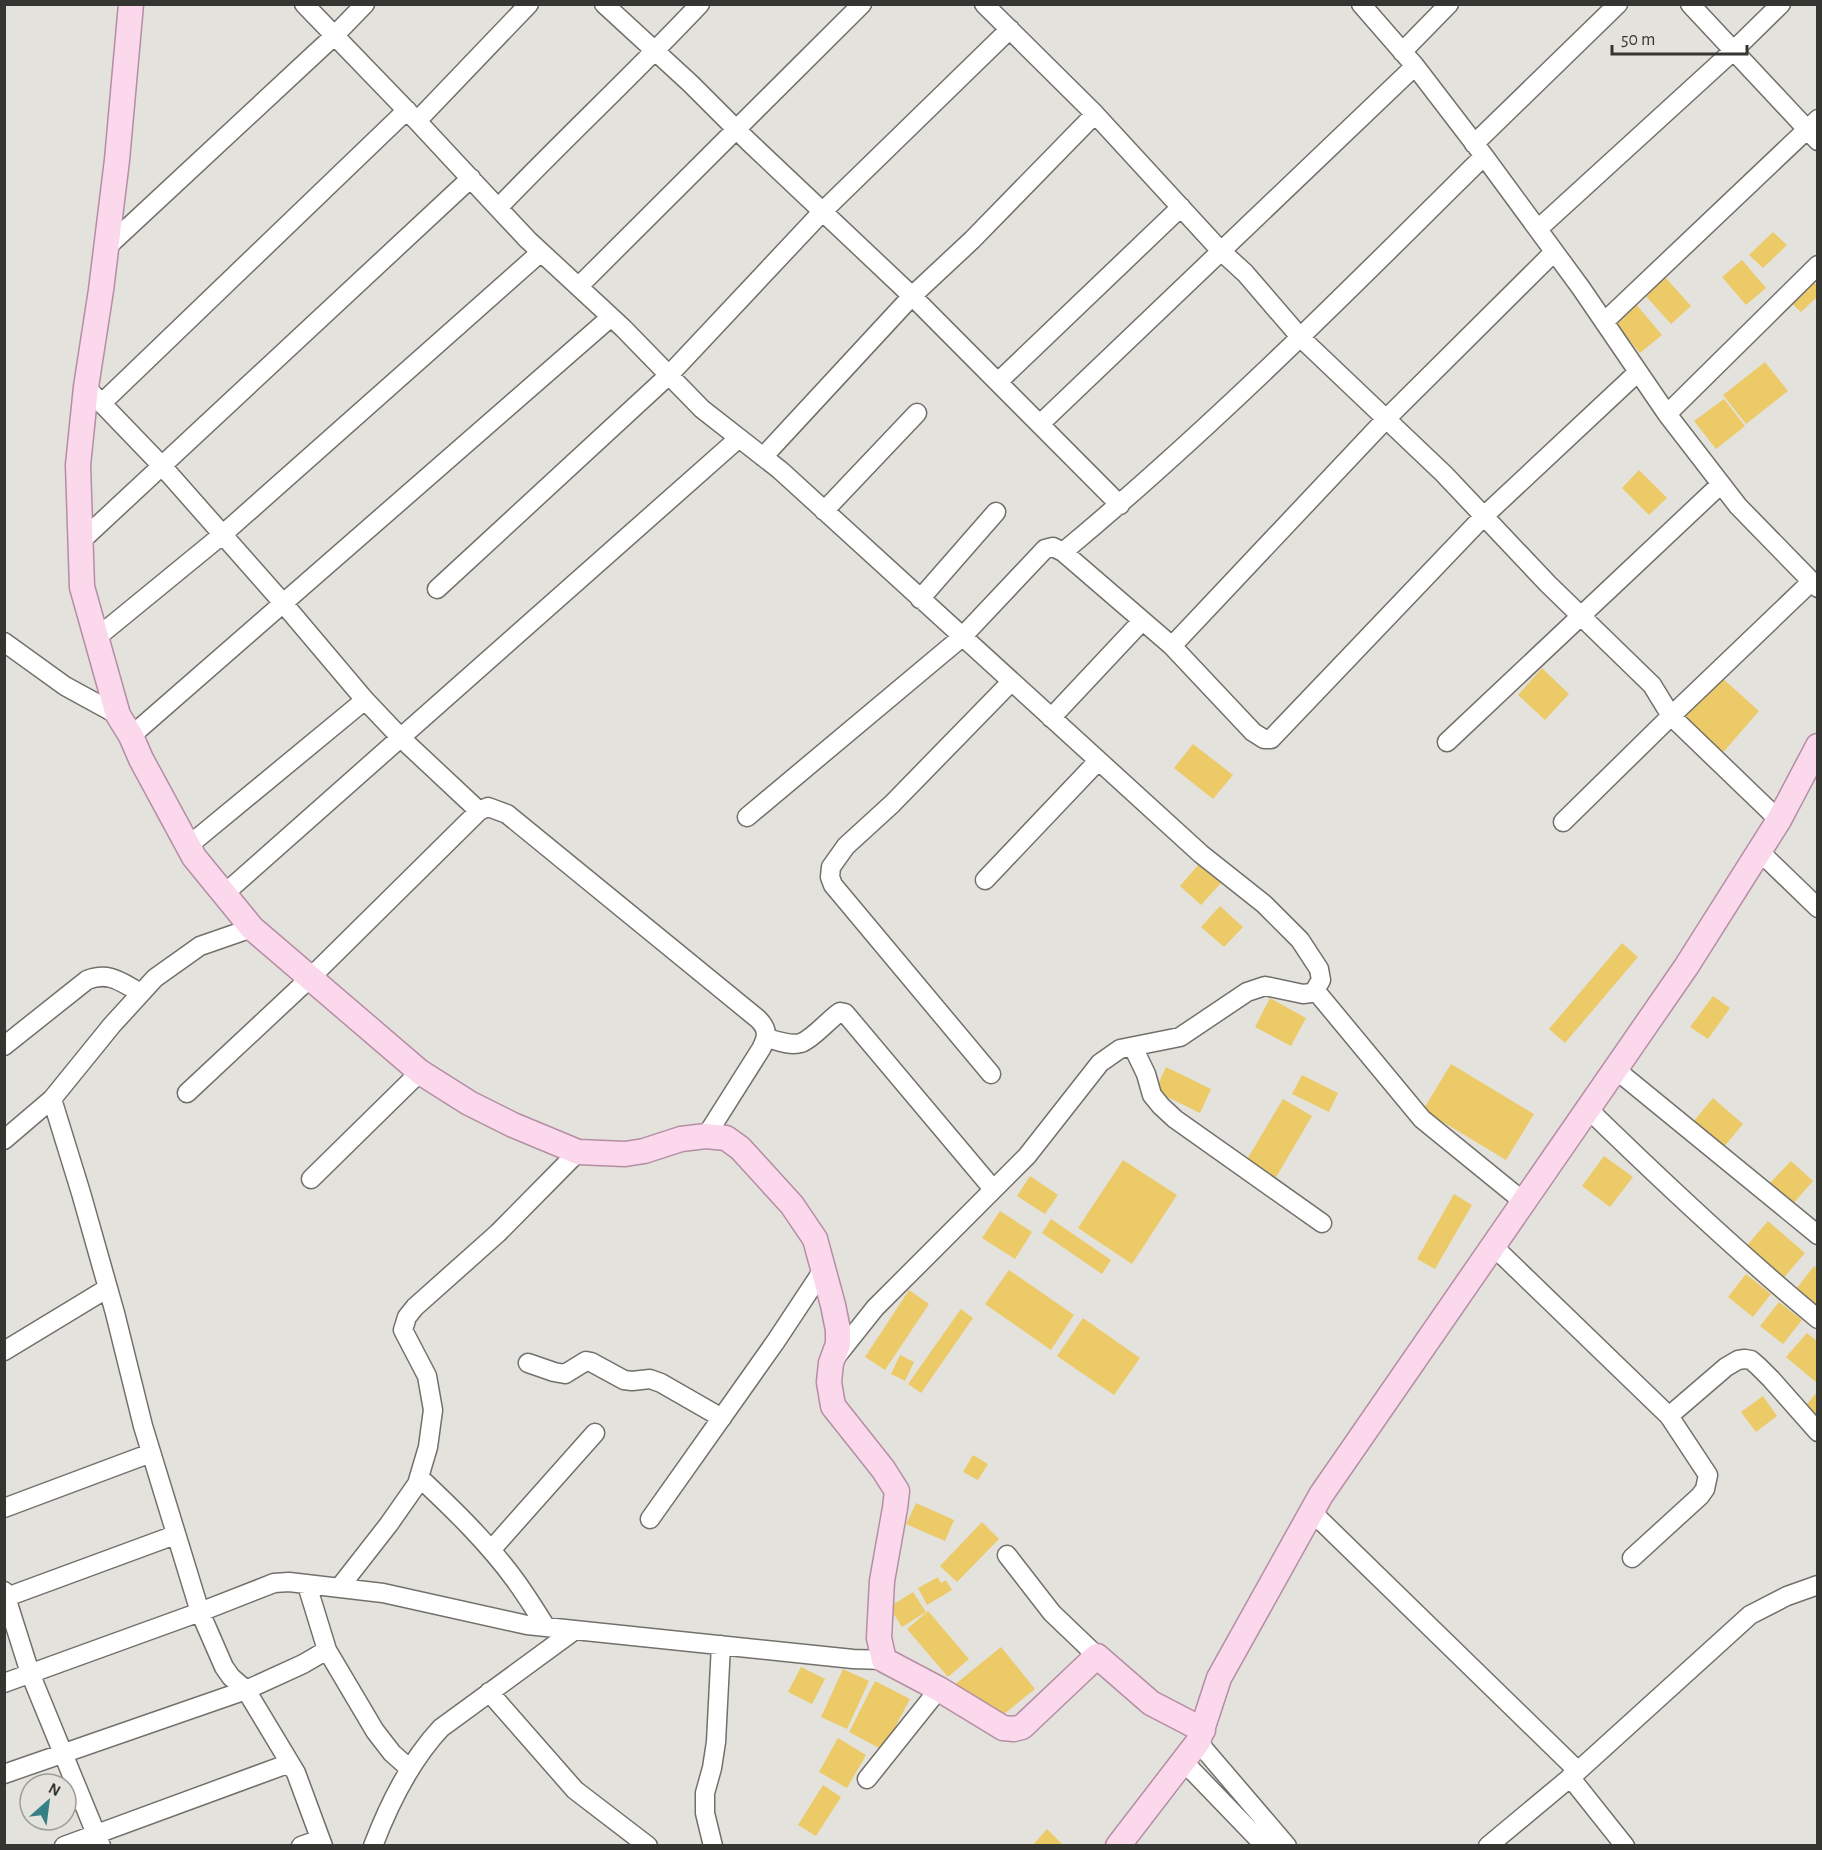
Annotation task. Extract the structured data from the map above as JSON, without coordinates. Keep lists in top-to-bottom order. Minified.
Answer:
{"scale_bar":"50 m","north":"top right"}
